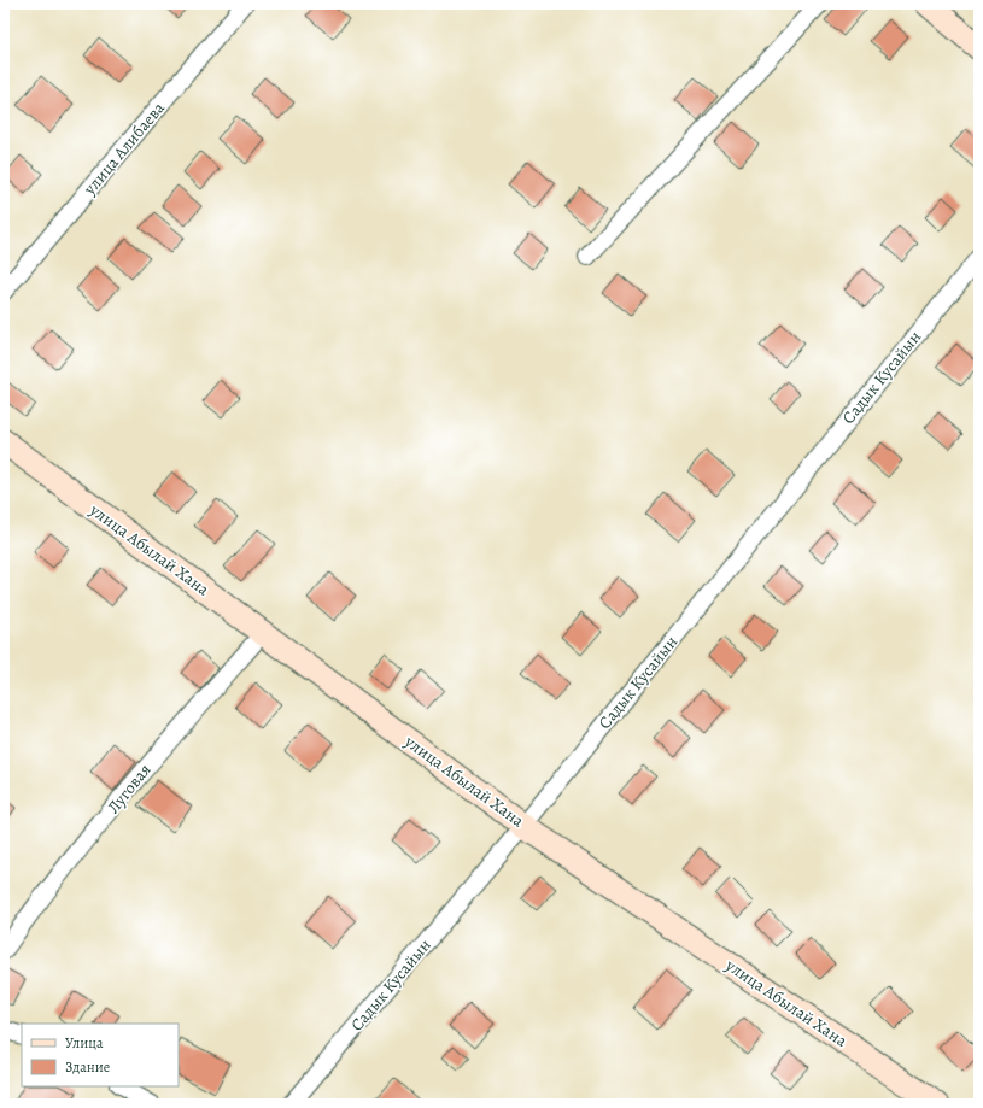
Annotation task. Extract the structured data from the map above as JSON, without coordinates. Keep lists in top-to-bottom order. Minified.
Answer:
{"streets":{"street":["улица Алибаева","Садык Кусайын","улица Абылай Хана","Луговая"]},"crossings":[["Садык Кусайын","улица Абылай Хана"],["улица Абылай Хана","Луговая"]],"legend":["Улица","Здание"]}
